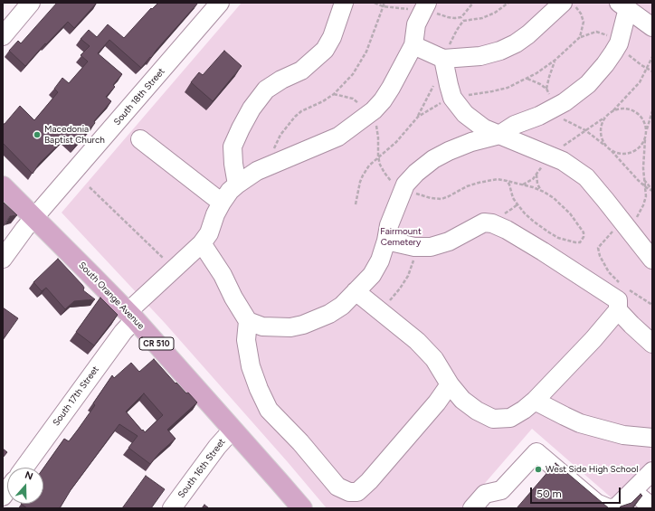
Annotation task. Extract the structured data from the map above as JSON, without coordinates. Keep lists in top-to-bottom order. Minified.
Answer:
{"streets":{"main road":["South Orange Avenue","CR 510"],"street":["South 18th Street","South 17th Street","South 16th Street"]},"crossings":[["South 18th Street","South Orange Avenue"],["South Orange Avenue","South 17th Street"],["South Orange Avenue","South 16th Street"]],"parks":["Fairmount Cemetery"],"places":["Macedonia Baptist Church","West Side High School"],"scale_bar":"50 m","north":"top"}
